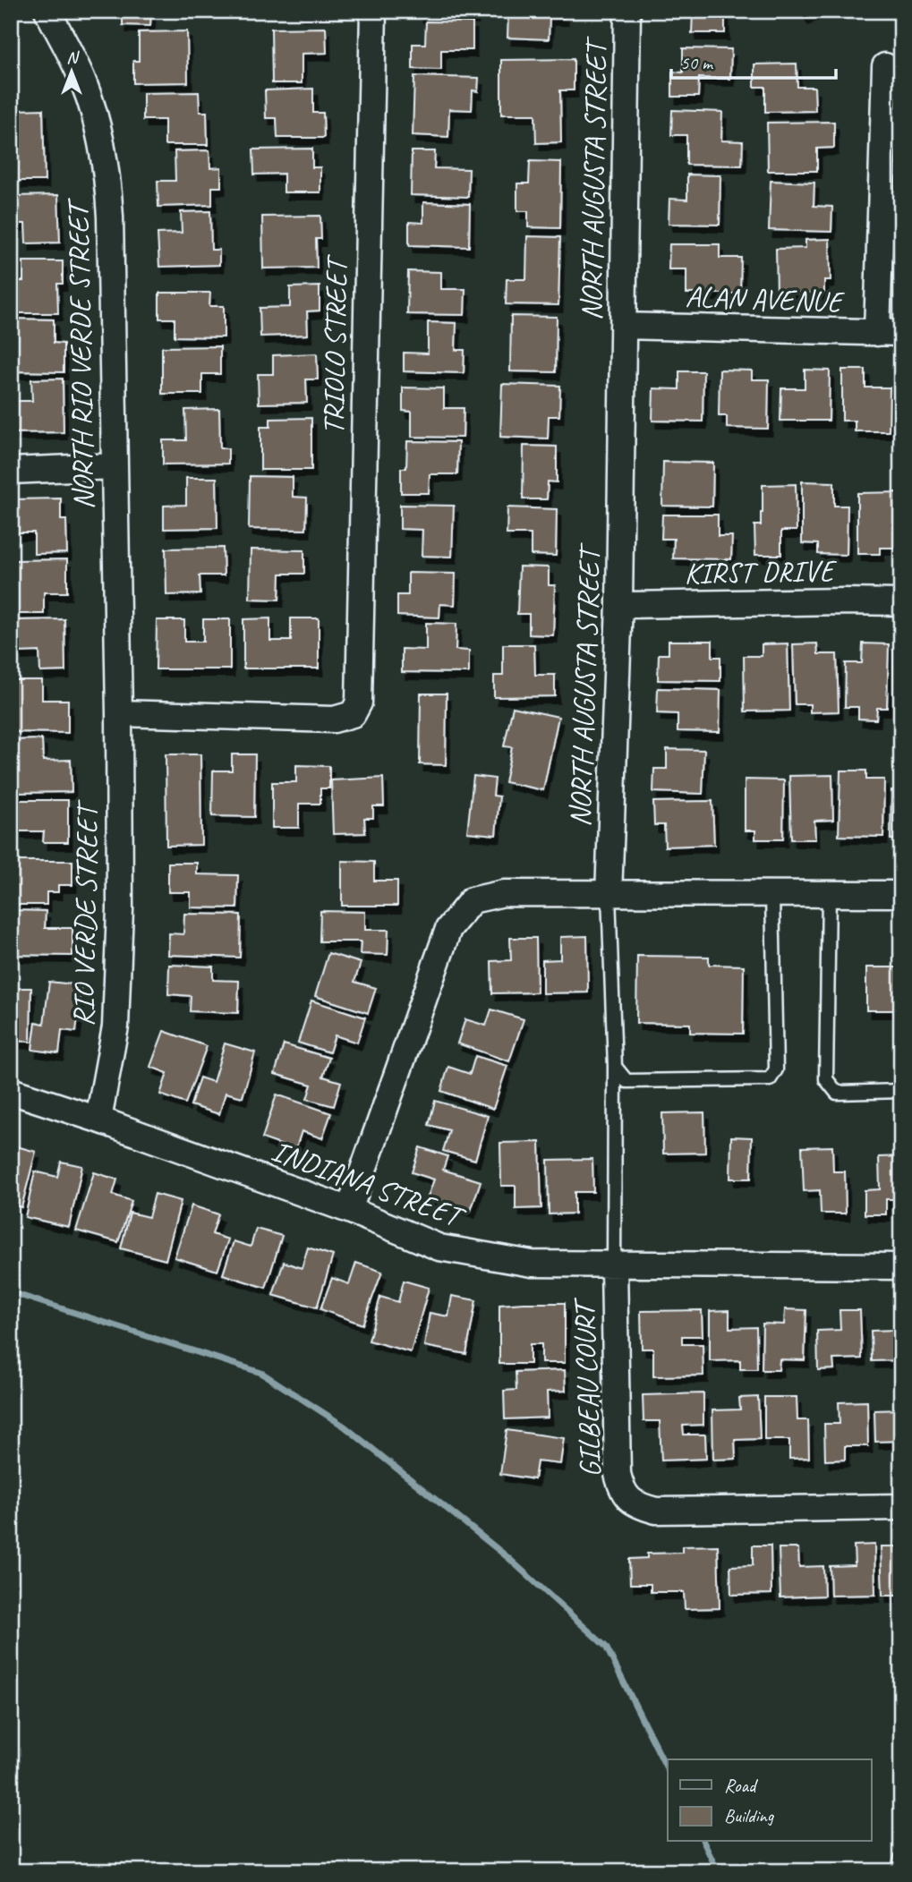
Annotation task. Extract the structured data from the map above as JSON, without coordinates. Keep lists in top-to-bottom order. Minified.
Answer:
{"streets":{"street":["NORTH AUGUSTA STREET","ALAN AVENUE","TRIOLO STREET","NORTH RIO VERDE STREET","KIRST DRIVE","RIO VERDE STREET","INDIANA STREET","GILBEAU COURT"]},"crossings":[["NORTH AUGUSTA STREET","ALAN AVENUE"],["NORTH AUGUSTA STREET","KIRST DRIVE"],["TRIOLO STREET","NORTH RIO VERDE STREET"],["TRIOLO STREET","RIO VERDE STREET"],["NORTH RIO VERDE STREET","RIO VERDE STREET"],["RIO VERDE STREET","INDIANA STREET"],["INDIANA STREET","GILBEAU COURT"]],"legend":["Road","Building"],"scale_bar":"50 m","north":"top"}
